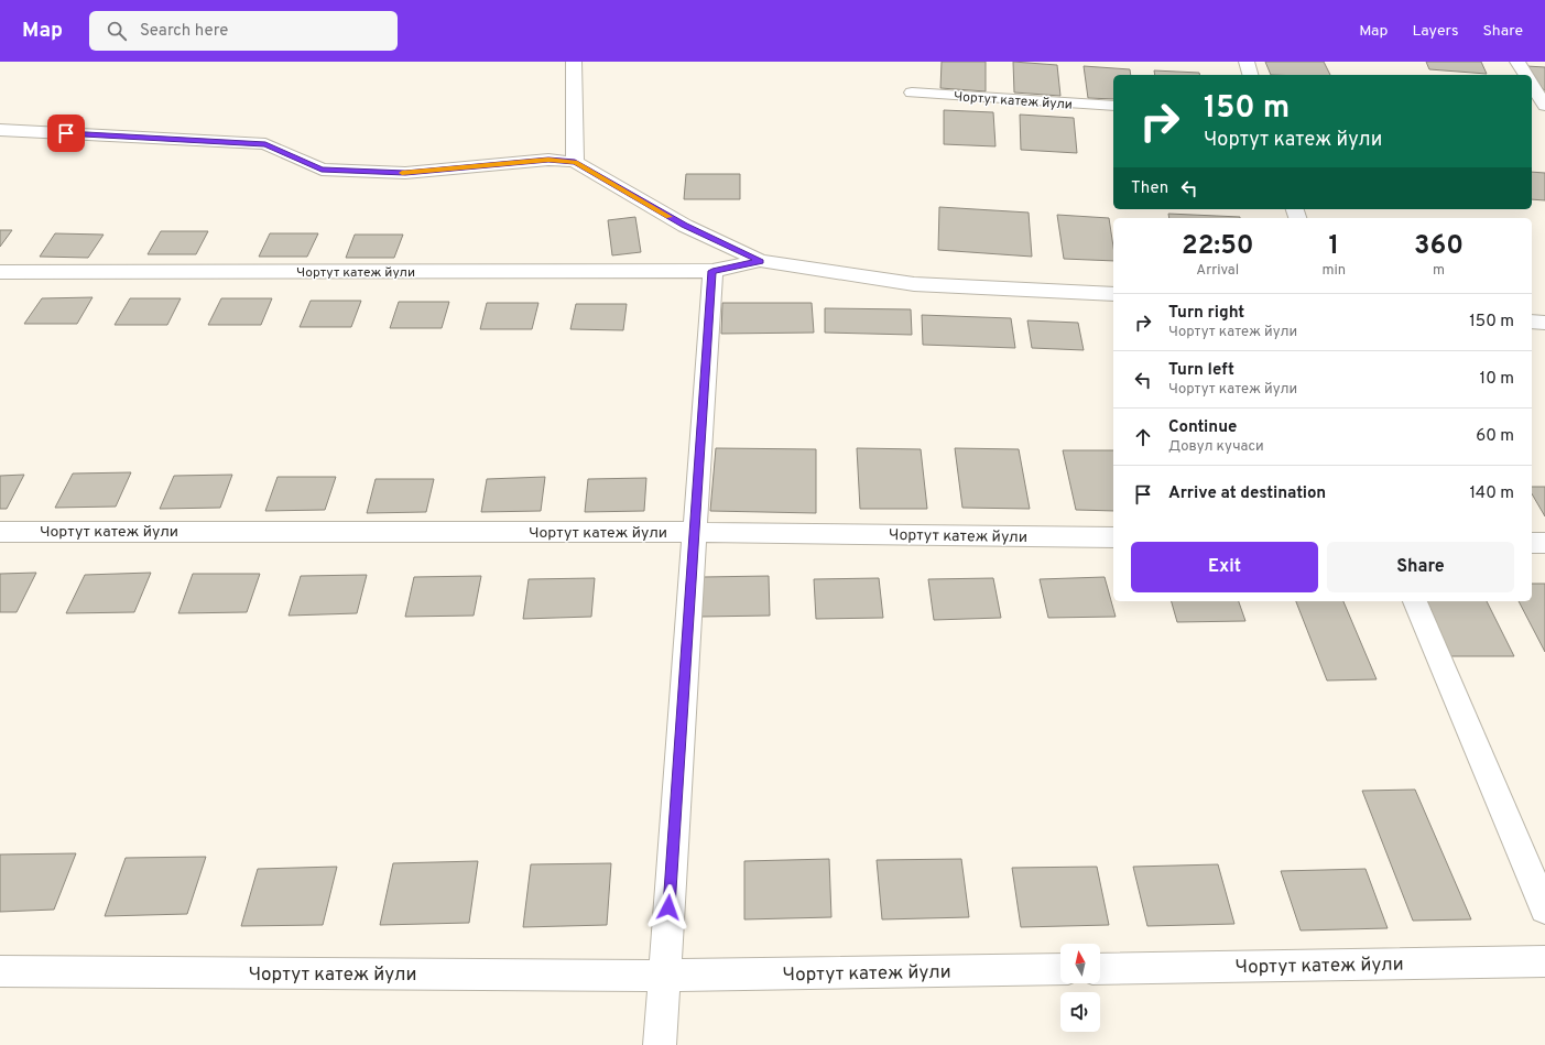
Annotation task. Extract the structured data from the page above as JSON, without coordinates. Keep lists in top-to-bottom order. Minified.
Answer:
{"streets":{"street":["Чортут катеж йули"]},"north":"top","page":{"header":"Map","search":"Search here","nav":["Map","Layers","Share"],"turn":["150 m","Чортут катеж йули"],"then":"Then","eta":["22:50","Arrival","1","min","360","m"],"list":[{"name":"Turn right","note":"Чортут катеж йули","value":"150 m"},{"name":"Turn left","note":"Чортут катеж йули","value":"10 m"},{"name":"Continue","note":"Довул кучаси","value":"60 m"},{"name":"Arrive at destination","value":"140 m"}],"buttons":["Exit","Share"]}}
